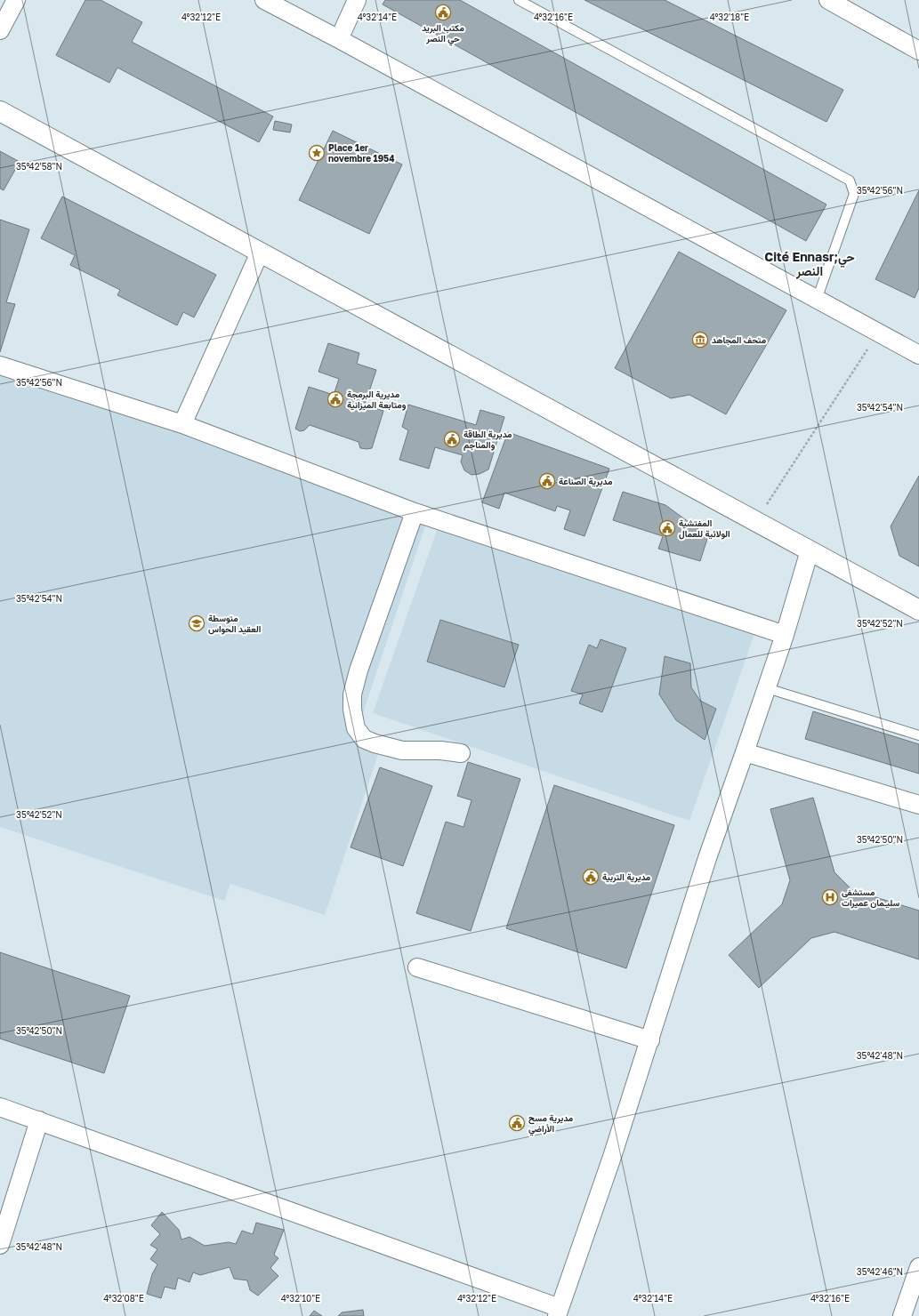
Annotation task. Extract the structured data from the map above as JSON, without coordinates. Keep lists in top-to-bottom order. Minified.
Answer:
{"districts":["Cité Ennasr;حي النصر"],"places":{"public building":["مكتب البريد حي النصر","مديرية البرمجة ومتابعة الميزانية","مديرية الطاقة والمناجم","مديرية الصناعة","المفتشية الولائية للعمال","مديرية التربية","مديرية مسح الأراضي"],"place":["Place 1er novembre 1954"],"museum":["متحف المجاهد"],"school or university":["متوسطة العقيد الحواس"],"hospital":["مستشفى سليـمان عميرات"]},"coordinates":["4°32'12\"E","4°32'14\"E","4°32'16\"E","4°32'18\"E","35°42'58\"N","35°42'56\"N","35°42'54\"N","35°42'52\"N","35°42'50\"N","35°42'48\"N","35°42'46\"N","4°32'08\"E","4°32'10\"E"]}
